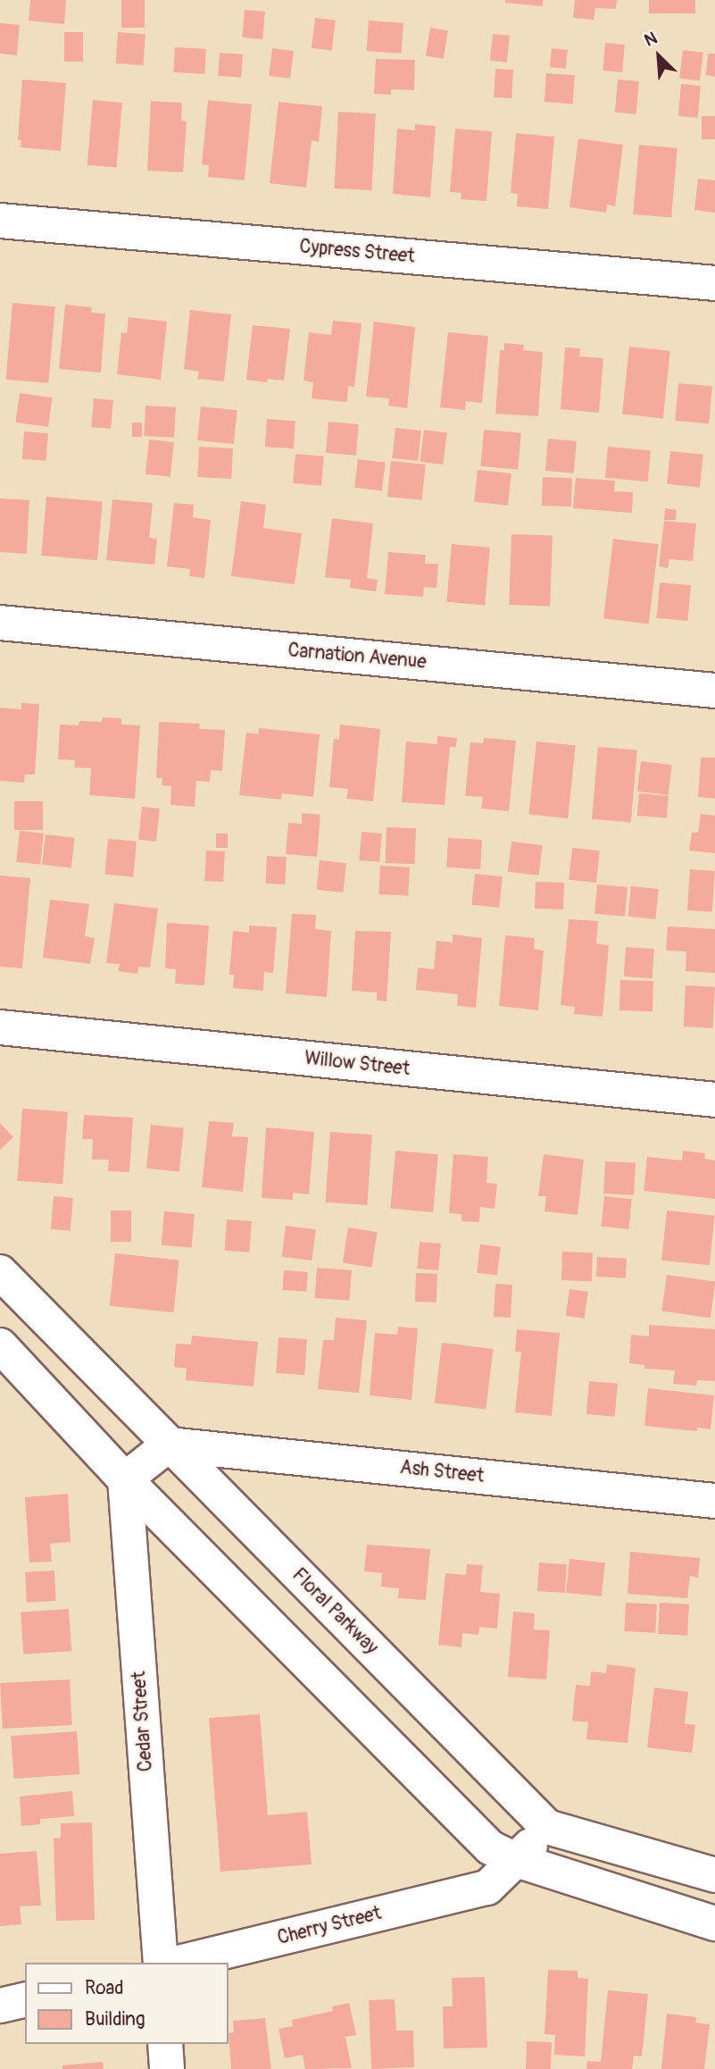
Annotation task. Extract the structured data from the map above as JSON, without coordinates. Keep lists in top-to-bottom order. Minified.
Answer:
{"streets":{"street":["Cypress Street","Carnation Avenue","Willow Street","Ash Street","Floral Parkway","Cedar Street","Cherry Street"]},"crossings":[["Ash Street","Floral Parkway"]],"legend":["Road","Building"],"north":"top left"}
